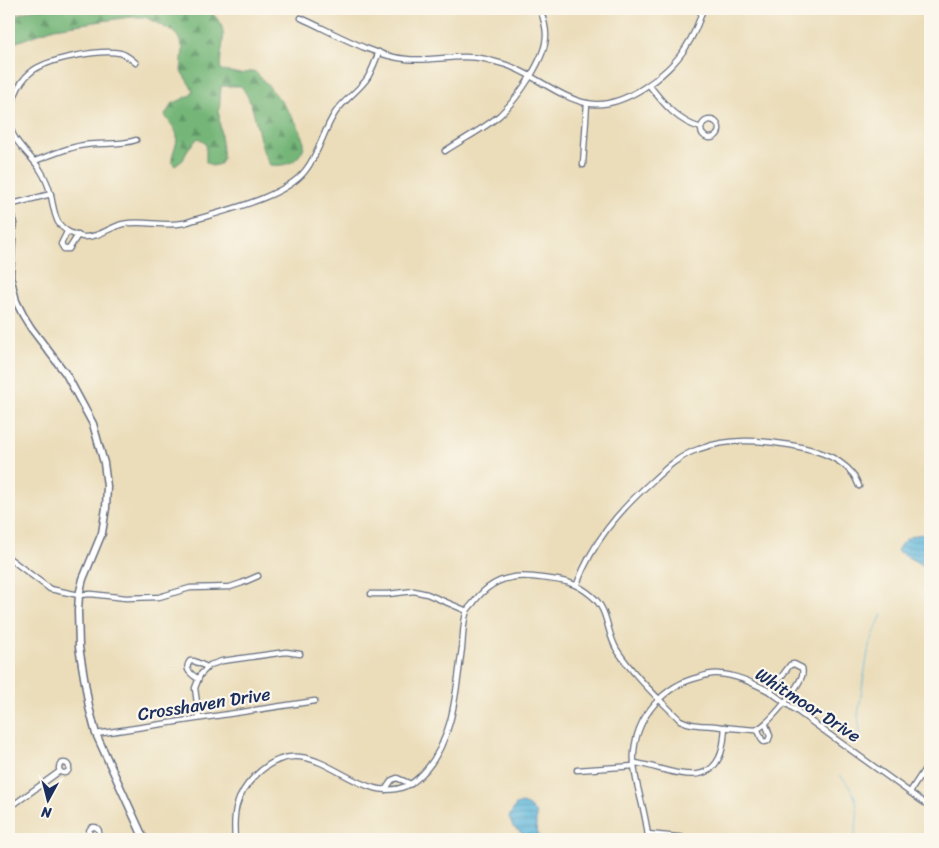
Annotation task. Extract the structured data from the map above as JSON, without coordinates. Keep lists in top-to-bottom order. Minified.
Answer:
{"streets":{"street":["Crosshaven Drive","Whitmoor Drive"]},"north":"bottom"}
